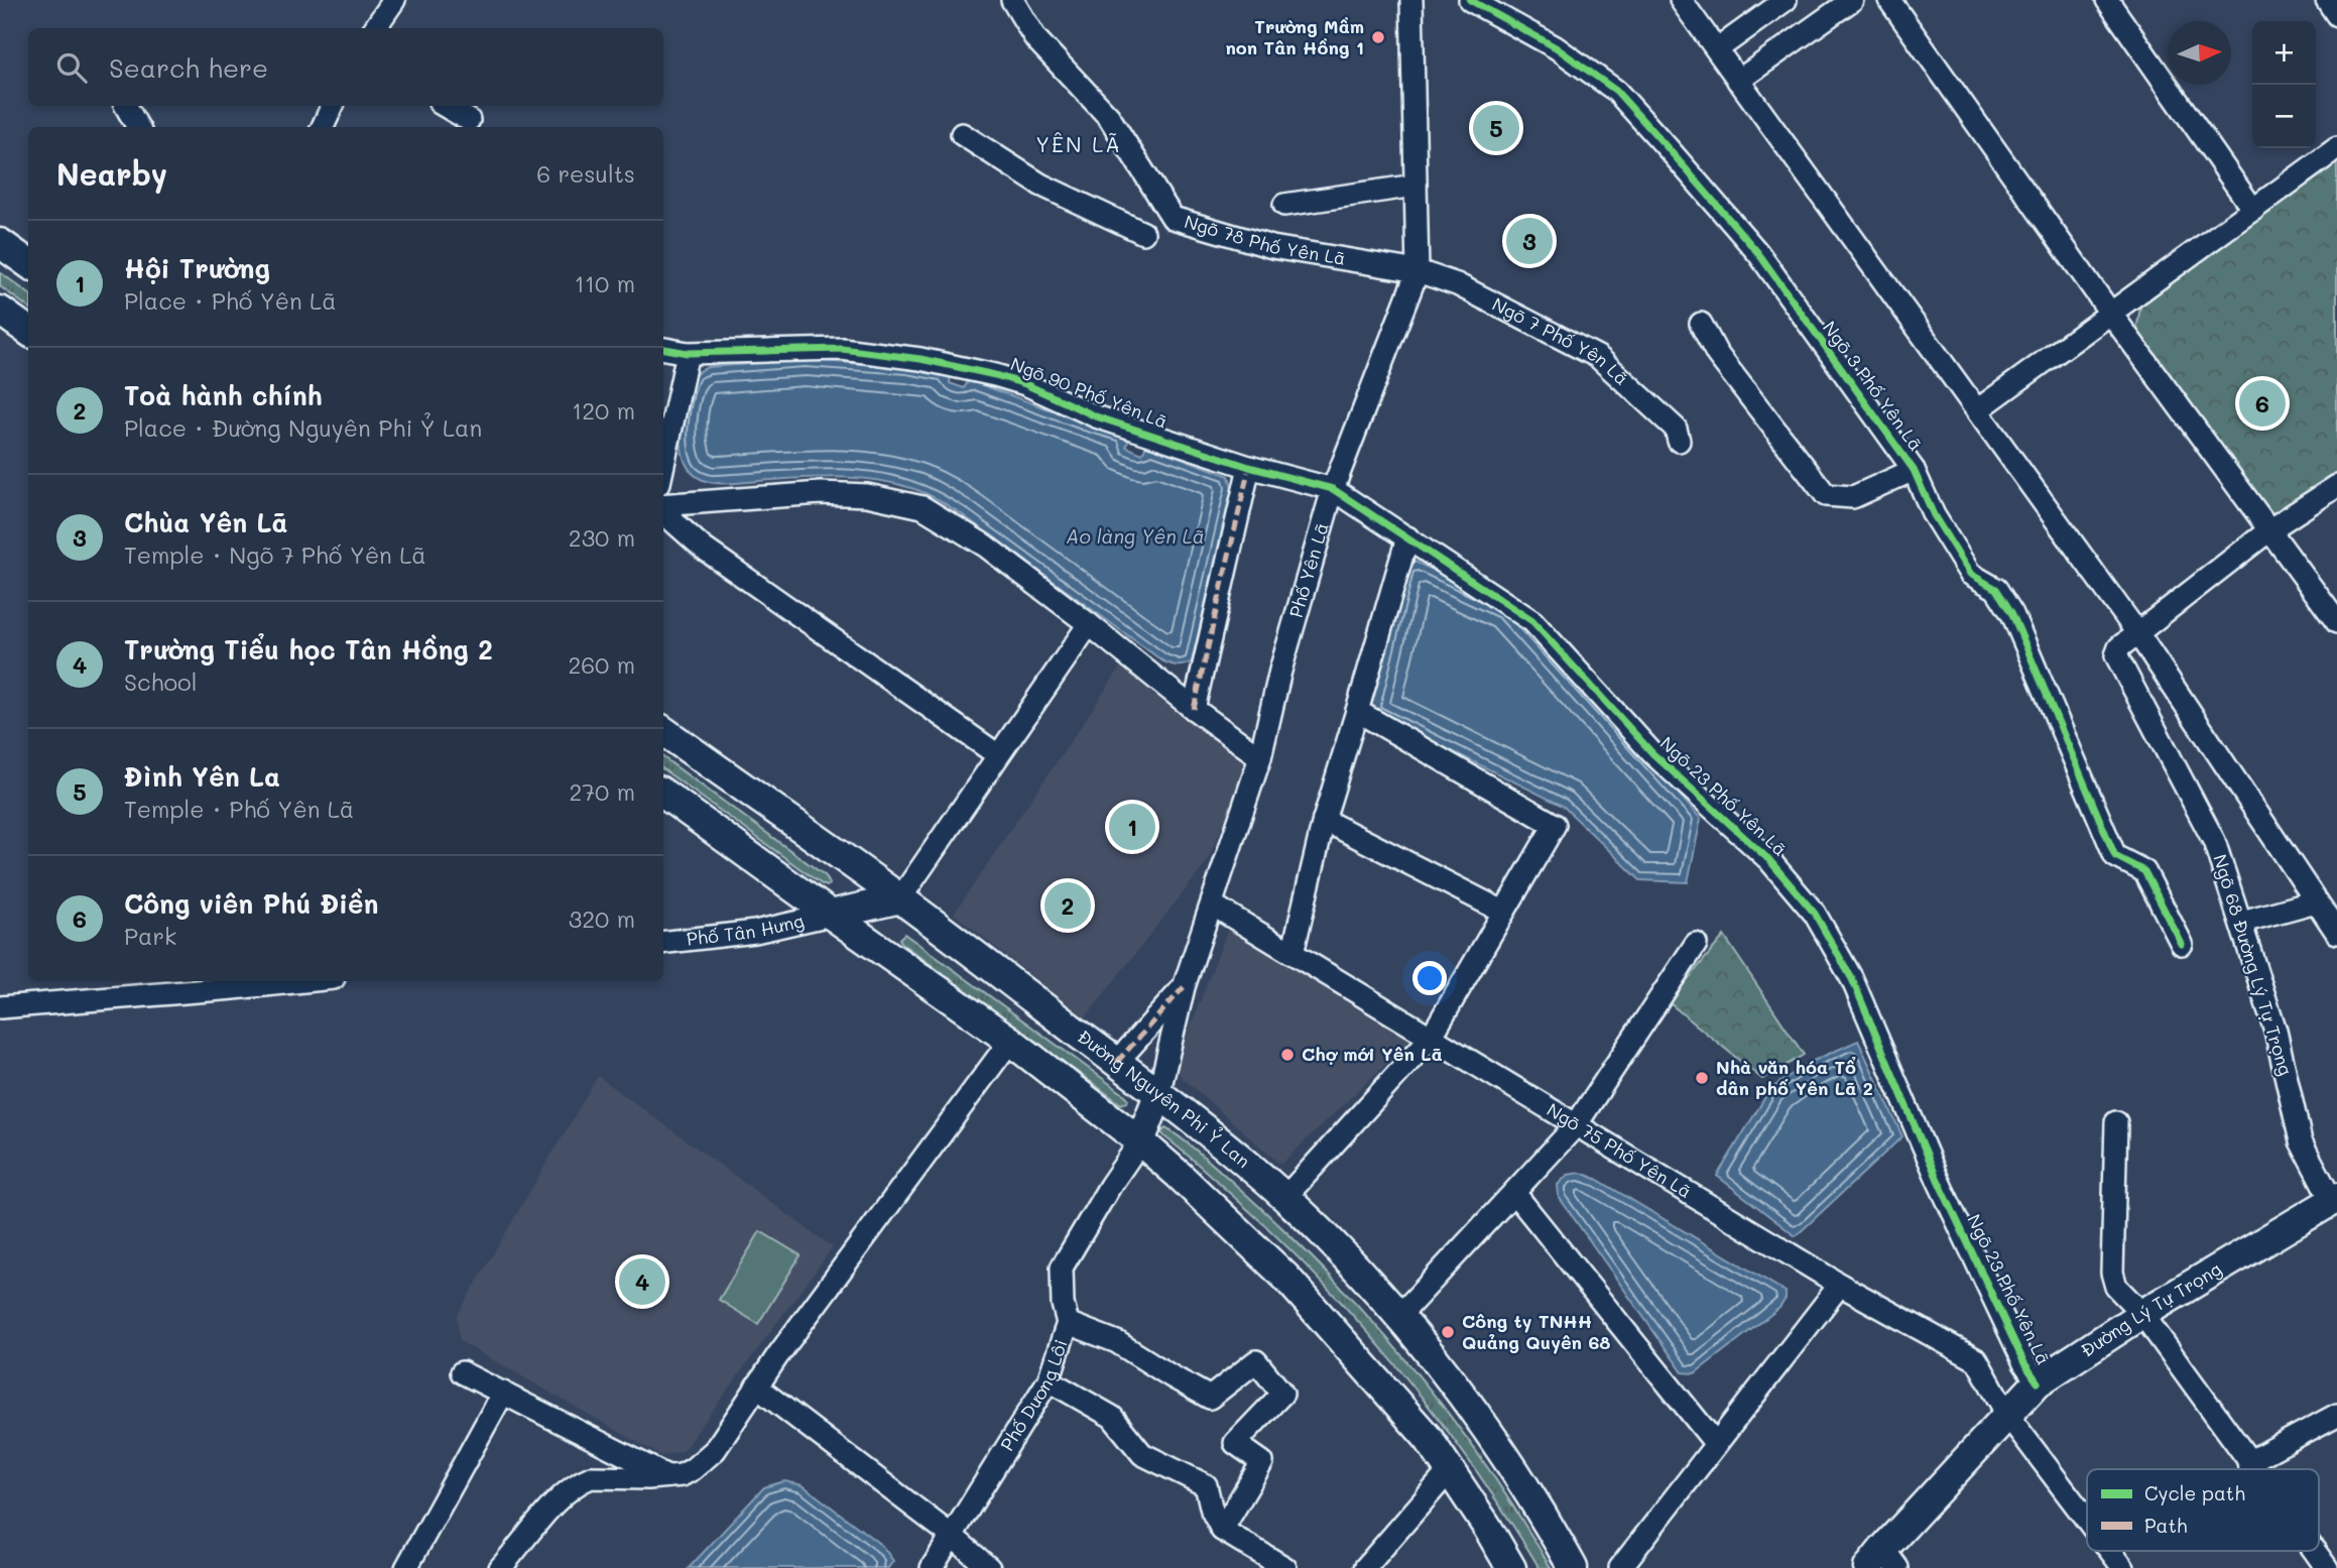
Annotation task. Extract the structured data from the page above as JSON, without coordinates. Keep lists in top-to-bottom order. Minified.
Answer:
{"streets":{"main road":["Đường Nguyên Phi Ỷ Lan","Đường Lý Tự Trọng"],"street":["Ngõ 78 Phố Yên Lã","Ngõ 7 Phố Yên Lã","Ngõ 3 Phố Yên Lã","Ngõ 90 Phố Yên Lã","Phố Yên Lã","Ngõ 23 Phố Yên Lã","Phố Tân Hưng","Ngõ 68 Đường Lý Tự Trọng","Ngõ 75 Phố Yên Lã","Phố Dương Lôi"]},"crossings":[["Ngõ 78 Phố Yên Lã","Ngõ 7 Phố Yên Lã"],["Ngõ 78 Phố Yên Lã","Phố Yên Lã"],["Ngõ 7 Phố Yên Lã","Phố Yên Lã"],["Ngõ 90 Phố Yên Lã","Phố Yên Lã"],["Ngõ 90 Phố Yên Lã","Ngõ 23 Phố Yên Lã"],["Phố Yên Lã","Ngõ 23 Phố Yên Lã"],["Phố Yên Lã","Đường Nguyên Phi Ỷ Lan"],["Phố Yên Lã","Ngõ 75 Phố Yên Lã"],["Ngõ 23 Phố Yên Lã","Đường Lý Tự Trọng"],["Ngõ 68 Đường Lý Tự Trọng","Đường Lý Tự Trọng"],["Ngõ 75 Phố Yên Lã","Đường Lý Tự Trọng"]],"districts":["YÊN LÃ"],"water":["Ao làng Yên Lã"],"places":["Trường Mầm non Tân Hồng 1","Chợ mới Yên Lã","Nhà văn hóa Tổ dân phố Yên Lã 2","Công ty TNHH Quảng Quyên 68"],"legend":["Cycle path","Path"],"north":"right","page":{"map_buttons":["+","−"],"search":"Search here","pins":["5","3","6","1","2","4"],"heading":["Nearby","6 results"],"list":[{"mark":"1","name":"Hội Trường","note":"Place · Phố Yên Lã","value":"110 m"},{"mark":"2","name":"Toà hành chính","note":"Place · Đường Nguyên Phi Ỷ Lan","value":"120 m"},{"mark":"3","name":"Chùa Yên Lã","note":"Temple · Ngõ 7 Phố Yên Lã","value":"230 m"},{"mark":"4","name":"Trường Tiểu học Tân Hồng 2","note":"School","value":"260 m"},{"mark":"5","name":"Đình Yên La","note":"Temple · Phố Yên Lã","value":"270 m"},{"mark":"6","name":"Công viên Phú Điền","note":"Park","value":"320 m"}]}}
